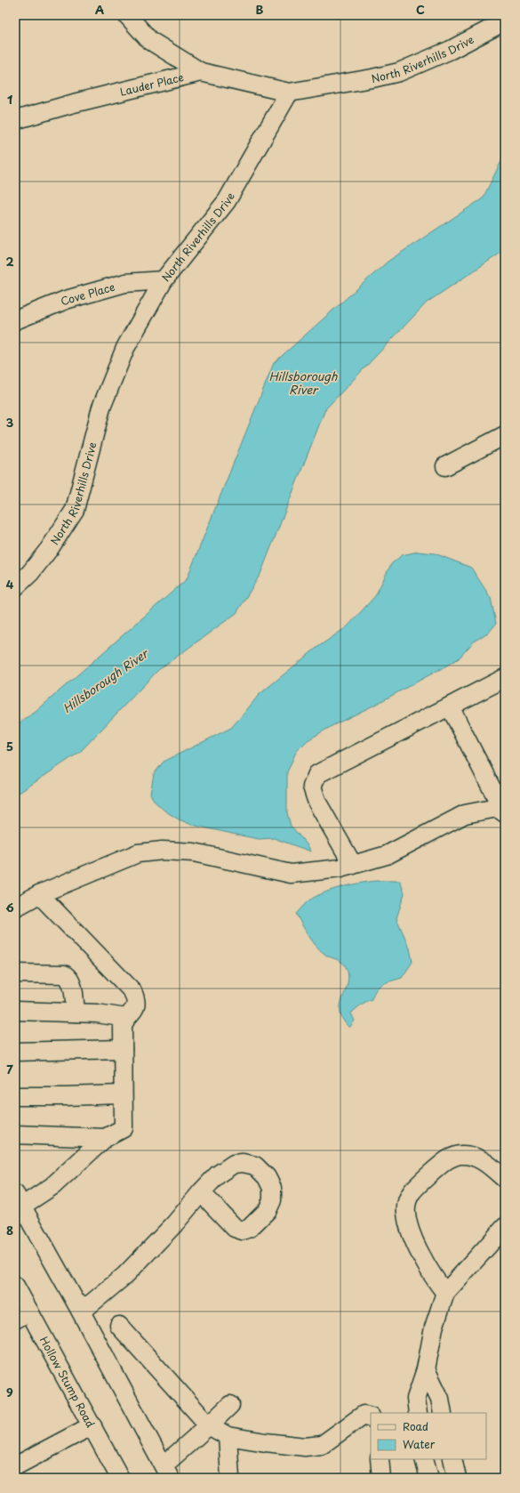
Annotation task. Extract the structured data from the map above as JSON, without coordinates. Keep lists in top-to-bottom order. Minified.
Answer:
{"streets":{"street":["North Riverhills Drive","Lauder Place","Cove Place","Hollow Stump Road"]},"crossings":[["North Riverhills Drive","Lauder Place"],["North Riverhills Drive","Cove Place"]],"water":["Hillsborough River"],"legend":["Road","Water"],"grid":{"columns":["A","B","C"],"rows":["1","2","3","4","5","6","7","8","9"]}}
